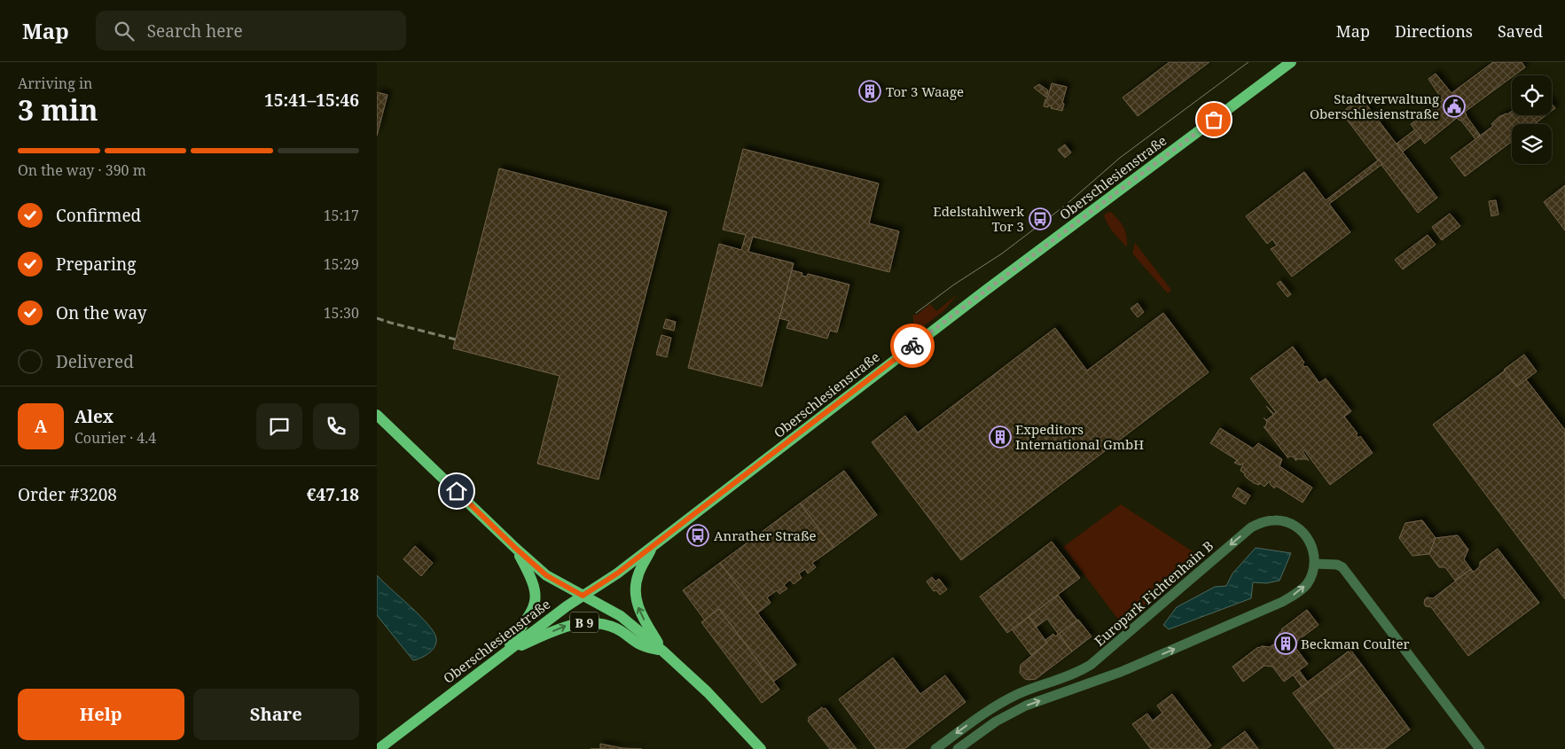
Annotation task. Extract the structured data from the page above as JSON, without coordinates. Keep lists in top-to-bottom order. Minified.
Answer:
{"streets":{"main road":["Oberschlesienstraße","B 9"],"street":["Europark Fichtenhain B"]},"crossings":[["Oberschlesienstraße","B 9"]],"places":{"building":["Tor 3 Waage","Expeditors International GmbH","Beckman Coulter"],"public building":["Stadtverwaltung Oberschlesienstraße"],"bus stop":["Edelstahlwerk Tor 3","Anrather Straße"]},"page":{"header":"Map","search":"Search here","nav":["Map","Directions","Saved"],"heading":["3 min","Arriving in","15:41–15:46"],"panel":["Alex","Courier · 4.4","Order #3208","€47.18"],"bar":"On the way · 390 m","list":[["Confirmed","15:17"],["Preparing","15:29"],["On the way","15:30"],"Delivered"],"round":"A","buttons":["Help","Share"]}}
